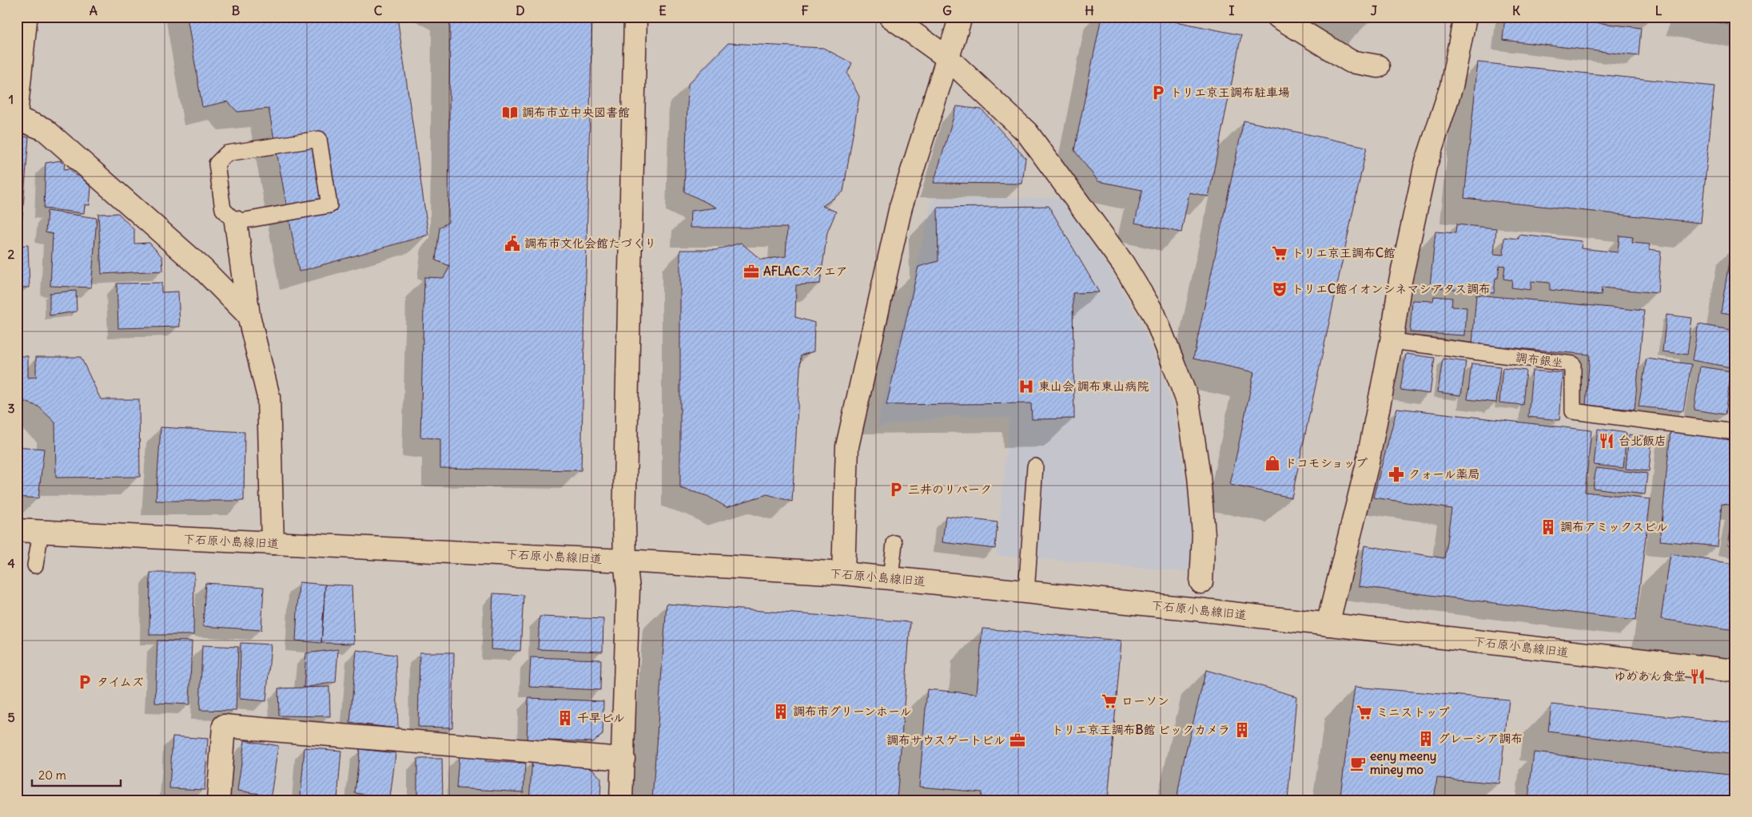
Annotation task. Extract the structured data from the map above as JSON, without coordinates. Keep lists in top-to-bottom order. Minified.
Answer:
{"streets":{"street":["下石原小島線旧道"],"lane":["調布銀坐"]},"places":{"parking":["トリエ京王調布駐車場","三井のリパーク","タイムズ"],"library":["調布市立中央図書館"],"public building":["調布市文化会館たづくり"],"supermarket":["トリエ京王調布C館","ローソン","ミニストップ"],"office":["AFLACスクエア","調布サウスゲートビル"],"theatre":["トリエC館イオンシネマシアタス調布"],"hospital":["東山会 調布東山病院"],"restaurant":["台北飯店","ゆめあん食堂"],"shop":["ドコモショップ"],"pharmacy":["クォール薬局"],"building":["調布アミックスビル","調布市グリーンホール","千早ビル","トリエ京王調布B館 ビックカメラ","グレーシア調布"],"cafe":["eeny meeny miney mo"]},"scale_bar":"20 m","grid":{"columns":["A","B","C","D","E","F","G","H","I","J","K","L"],"rows":["1","2","3","4","5"]}}
